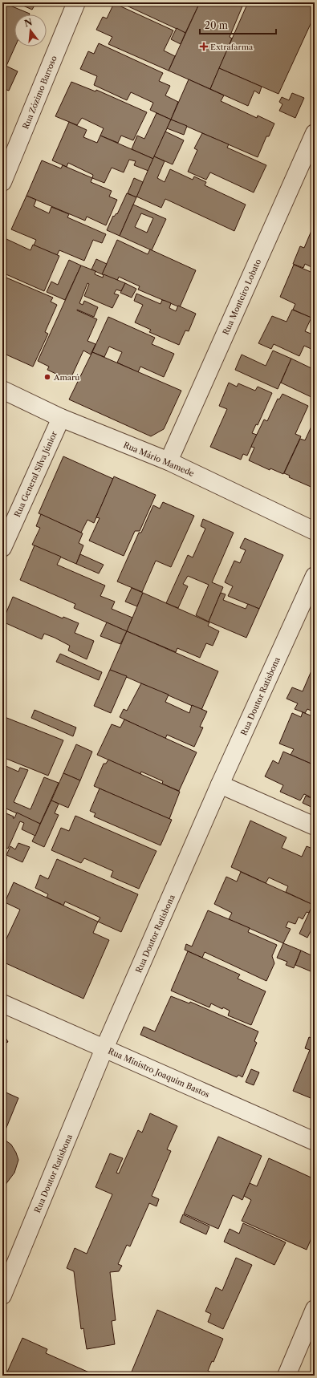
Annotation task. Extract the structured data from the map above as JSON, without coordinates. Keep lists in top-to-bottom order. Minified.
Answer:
{"streets":{"street":["Rua Zózimo Barroso","Rua Monteiro Lobato","Rua Mário Mamede","Rua General Silva Júnior","Rua Doutor Ratisbona","Rua Ministro Joaquim Bastos"]},"crossings":[["Rua Monteiro Lobato","Rua Mário Mamede"],["Rua Mário Mamede","Rua General Silva Júnior"],["Rua Doutor Ratisbona","Rua Ministro Joaquim Bastos"]],"places":{"health":["Extrafarma"],"other":["Amarú"]},"scale_bar":"20 m","north":"top"}
